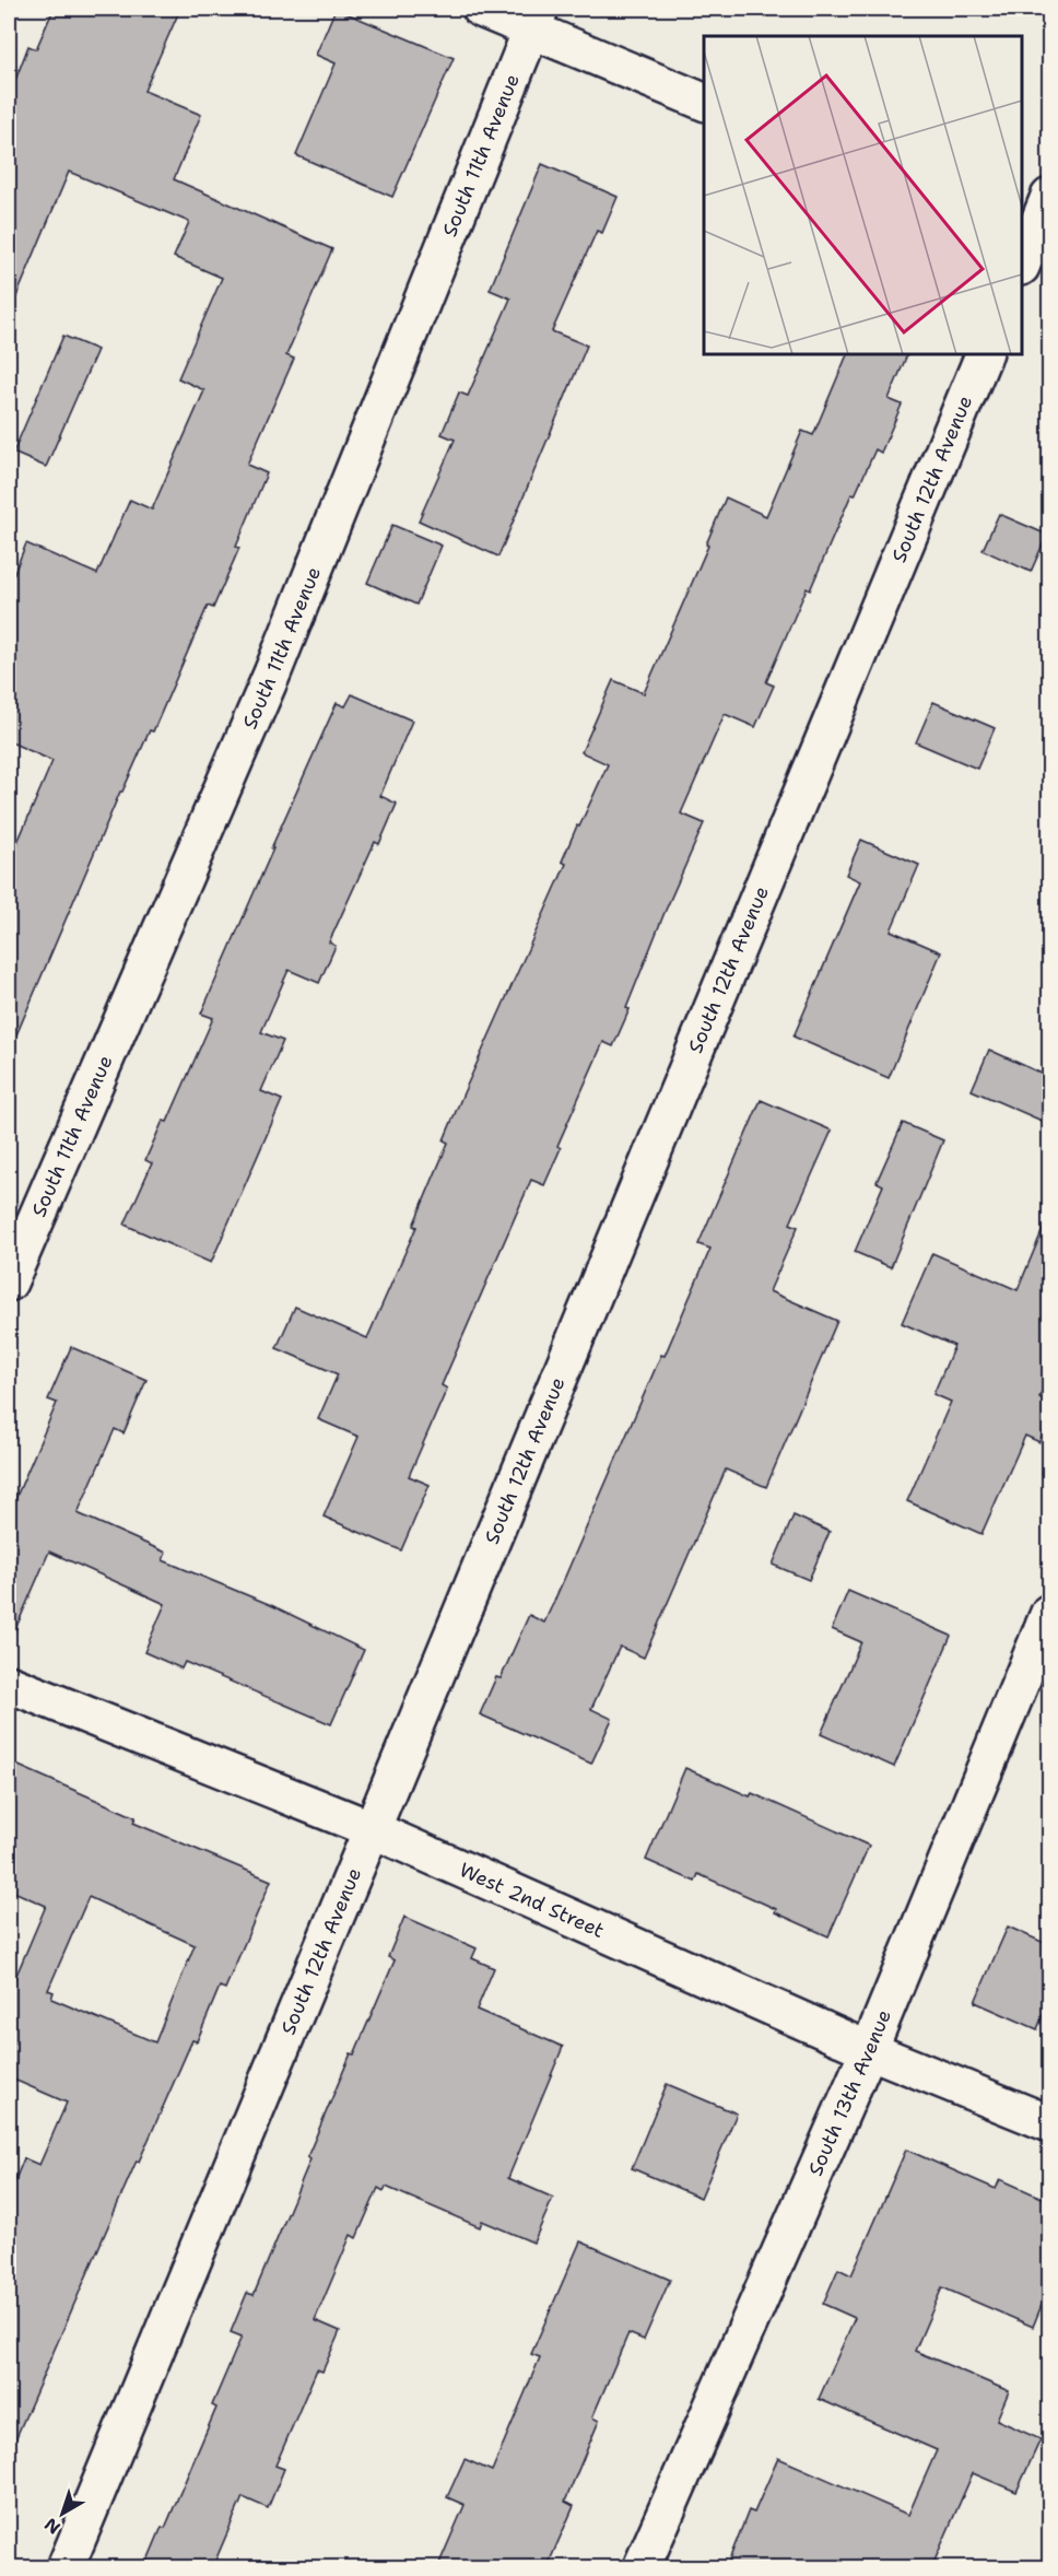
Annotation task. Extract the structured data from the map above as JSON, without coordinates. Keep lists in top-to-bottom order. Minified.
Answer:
{"streets":{"street":["South 11th Avenue","South 12th Avenue","West 2nd Street","South 13th Avenue"]},"crossings":[["South 12th Avenue","West 2nd Street"],["West 2nd Street","South 13th Avenue"]],"north":"bottom left"}
